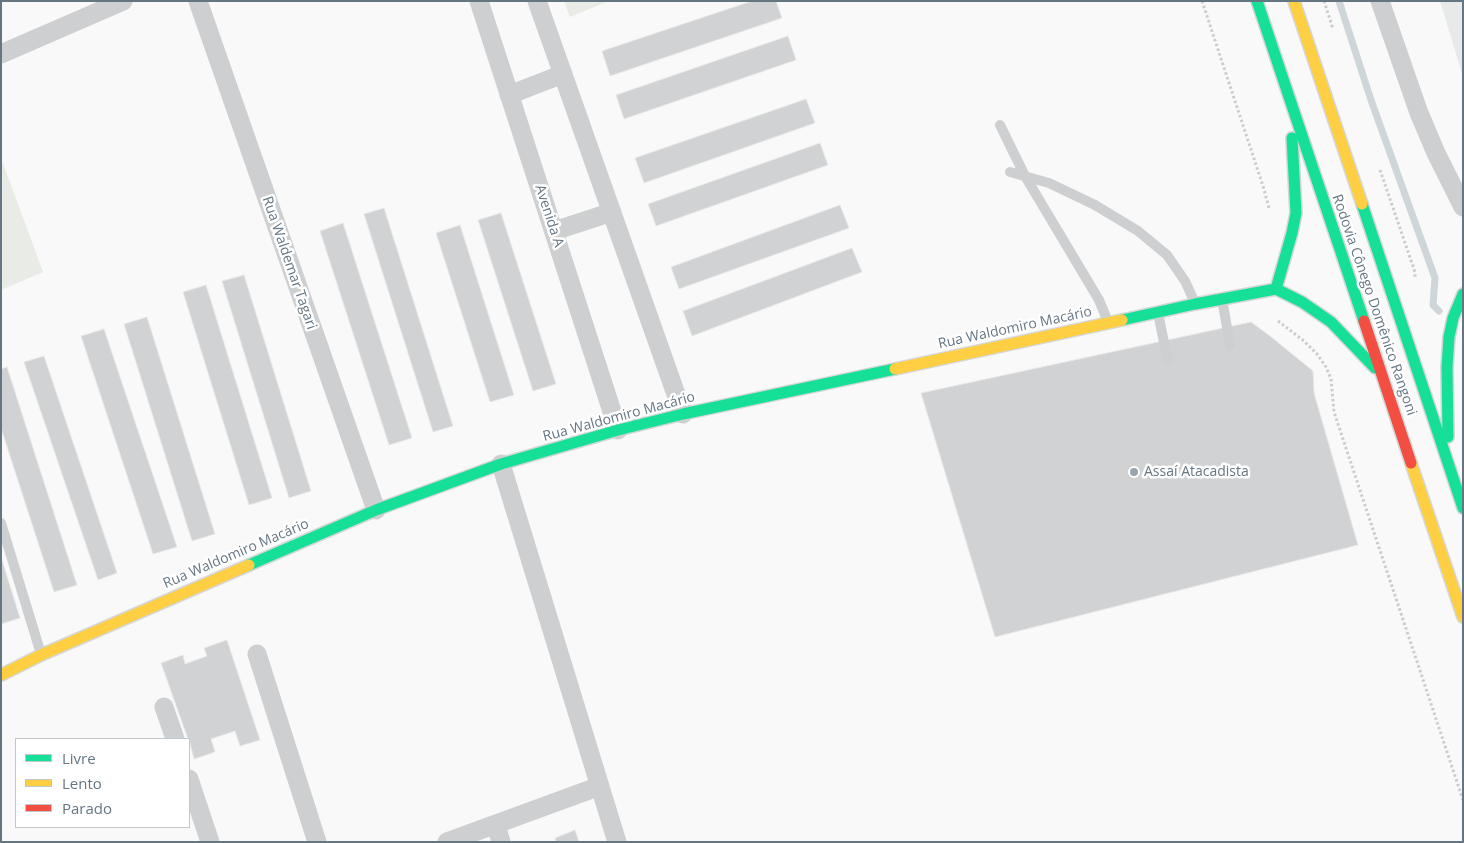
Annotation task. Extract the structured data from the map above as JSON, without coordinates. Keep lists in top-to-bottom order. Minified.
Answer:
{"streets":{"main road":["Rodovia Cônego Domênico Rangoni","Rua Waldomiro Macário"],"street":["Avenida A","Rua Waldemar Tagari"]},"crossings":[["Avenida A","Rua Waldomiro Macário"],["Rua Waldemar Tagari","Rua Waldomiro Macário"]],"places":["Assaí Atacadista"],"legend":["Livre","Lento","Parado"]}
